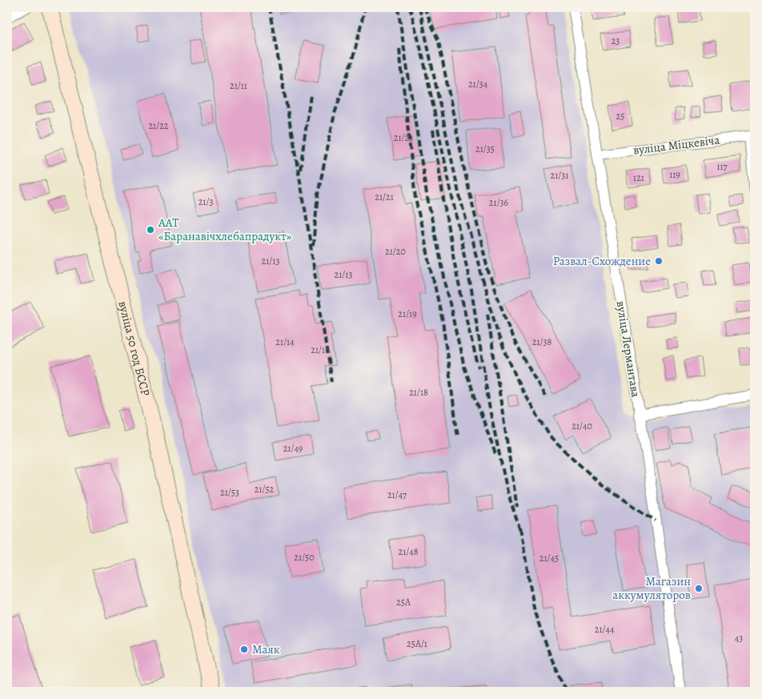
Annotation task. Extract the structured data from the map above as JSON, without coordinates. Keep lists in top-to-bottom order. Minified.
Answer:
{"streets":{"main road":["вуліца 50 год БССР"],"street":["вуліца Міцкевіча","вуліца Лермантава"]},"crossings":[["вуліца Міцкевіча","вуліца Лермантава"]],"places":["ААТ «Баранавічхлебапрадукт»","Развал-Схождение","Магазин аккумуляторов","Маяк"],"house_numbers":["23","21/34","21/11","25","21/22","21/23","21/35","117","119","21/31","121","21/21","21/3","21/36","21/20","21/13","21/13","21/19","21/14","21/38","21/16","21/18","21/40","21/49","21/52","21/53","21/47","21/48","21/50","21/45","25А","21/44","43","25А/1"]}
